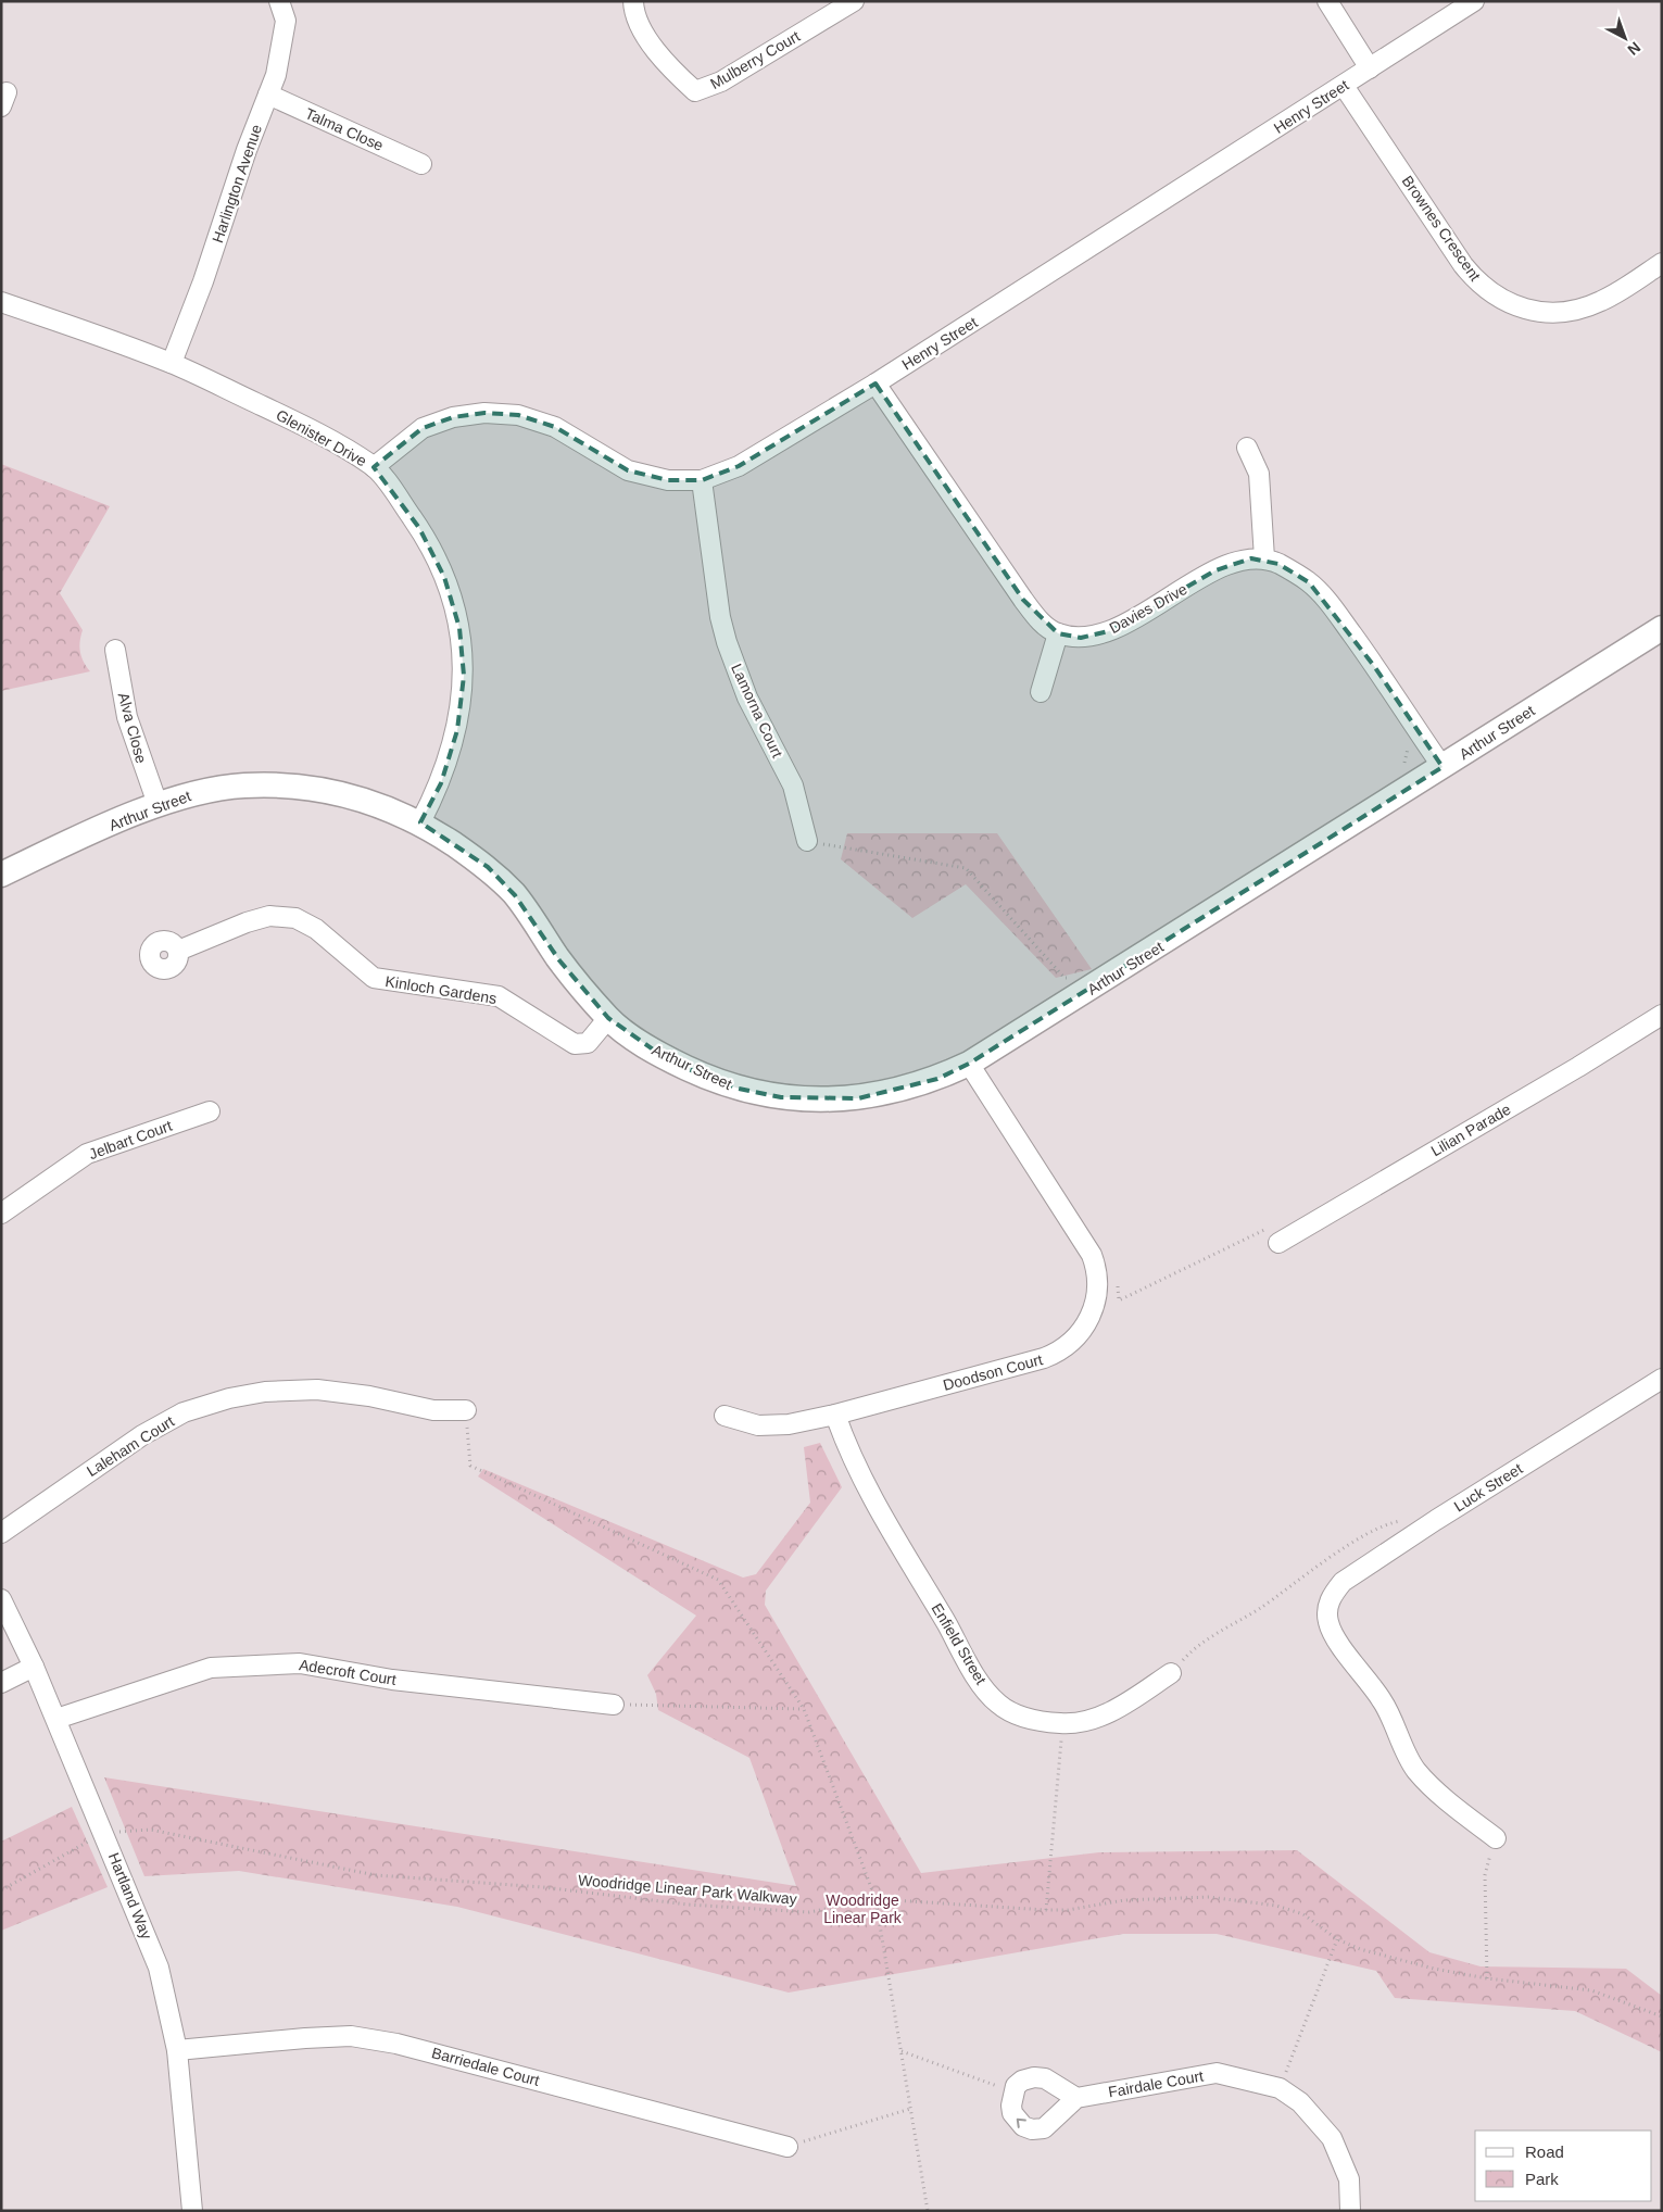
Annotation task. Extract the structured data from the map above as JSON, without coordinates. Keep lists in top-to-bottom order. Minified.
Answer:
{"streets":{"street":["Mulberry Court","Henry Street","Talma Close","Harlington Avenue","Brownes Crescent","Glenister Drive","Davies Drive","Lamorna Court","Alva Close","Arthur Street","Kinloch Gardens","Lilian Parade","Jelbart Court","Doodson Court","Laleham Court","Luck Street","Enfield Street","Adecroft Court","Hartland Way","Barriedale Court","Fairdale Court"],"path":["Woodridge Linear Park Walkway"]},"crossings":[["Henry Street","Brownes Crescent"],["Henry Street","Glenister Drive"],["Henry Street","Davies Drive"],["Henry Street","Lamorna Court"],["Talma Close","Harlington Avenue"],["Harlington Avenue","Glenister Drive"],["Glenister Drive","Arthur Street"],["Alva Close","Arthur Street"],["Arthur Street","Kinloch Gardens"],["Arthur Street","Doodson Court"],["Doodson Court","Enfield Street"],["Adecroft Court","Hartland Way"],["Woodridge Linear Park Walkway","Hartland Way"],["Hartland Way","Barriedale Court"]],"parks":["Woodridge Linear Park"],"legend":["Road","Park"],"north":"bottom right"}
